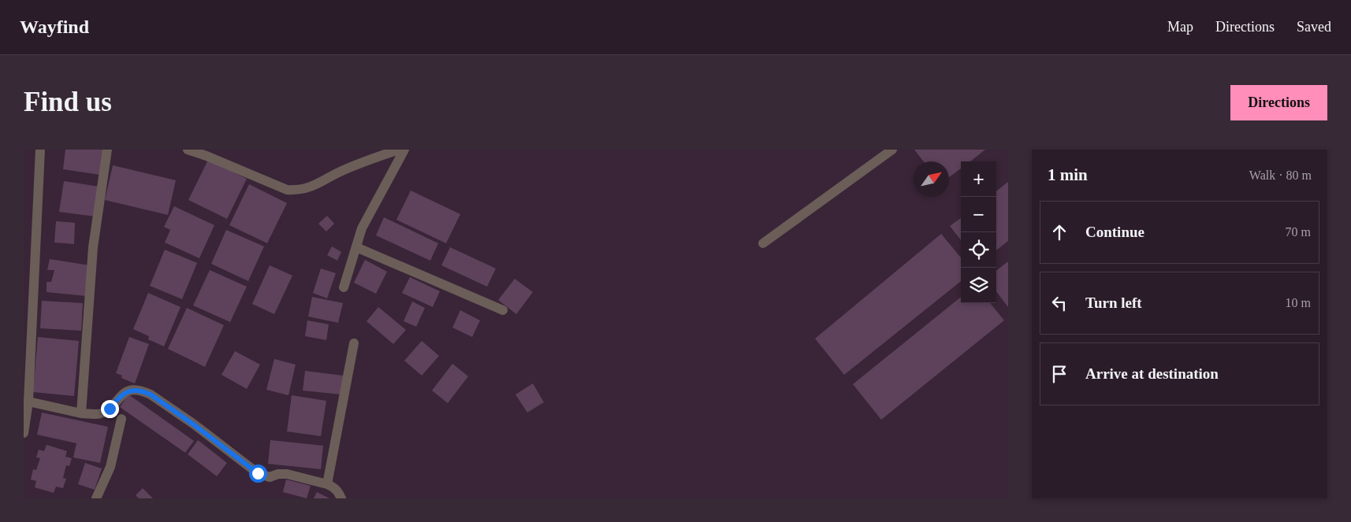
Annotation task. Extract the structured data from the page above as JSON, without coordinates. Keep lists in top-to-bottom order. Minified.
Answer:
{"north":"top right","page":{"header":"Wayfind","nav":["Map","Directions","Saved"],"buttons":"Directions","title":"Find us","heading":["1 min","Walk · 80 m"],"map_buttons":["+","−"],"list":[["Continue","70 m"],["Turn left","10 m"],"Arrive at destination"]}}
